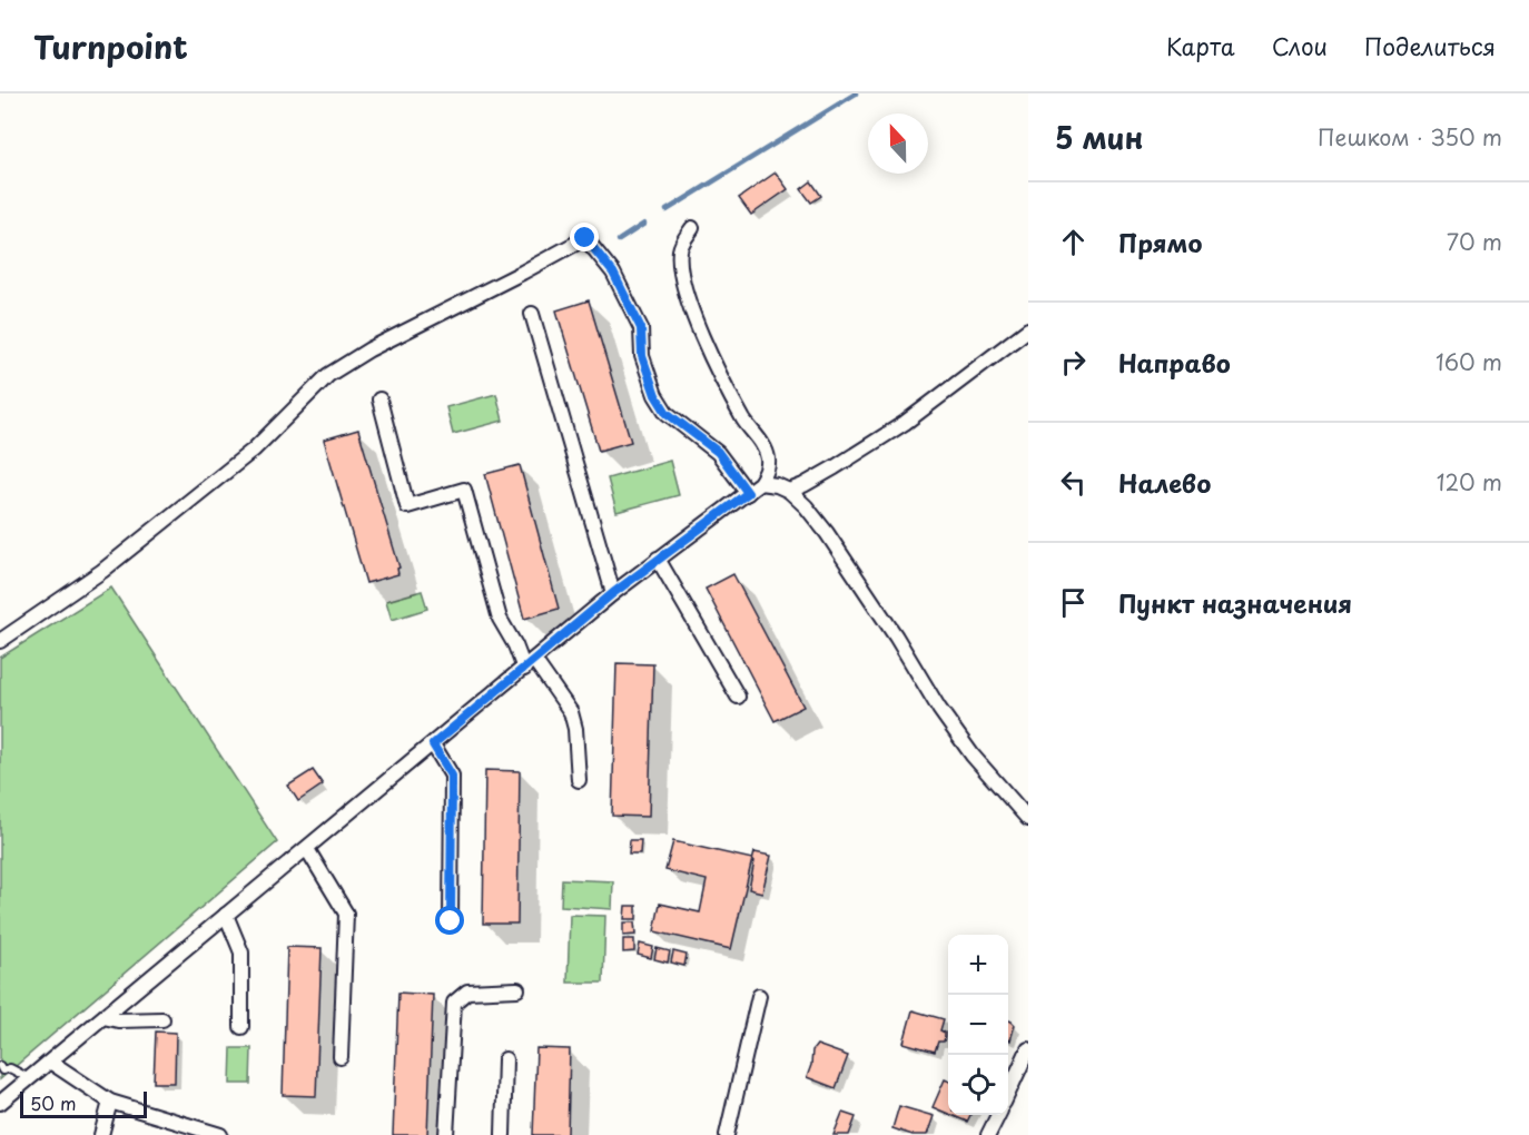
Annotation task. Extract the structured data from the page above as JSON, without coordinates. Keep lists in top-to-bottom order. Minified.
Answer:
{"scale_bar":"50 m","north":"top","page":{"header":"Turnpoint","nav":["Карта","Слои","Поделиться"],"heading":["5 мин","Пешком · 350 m"],"list":[["Прямо","70 m"],["Направо","160 m"],["Налево","120 m"],"Пункт назначения"],"map_buttons":["+","−"],"scale":"50 m"}}
